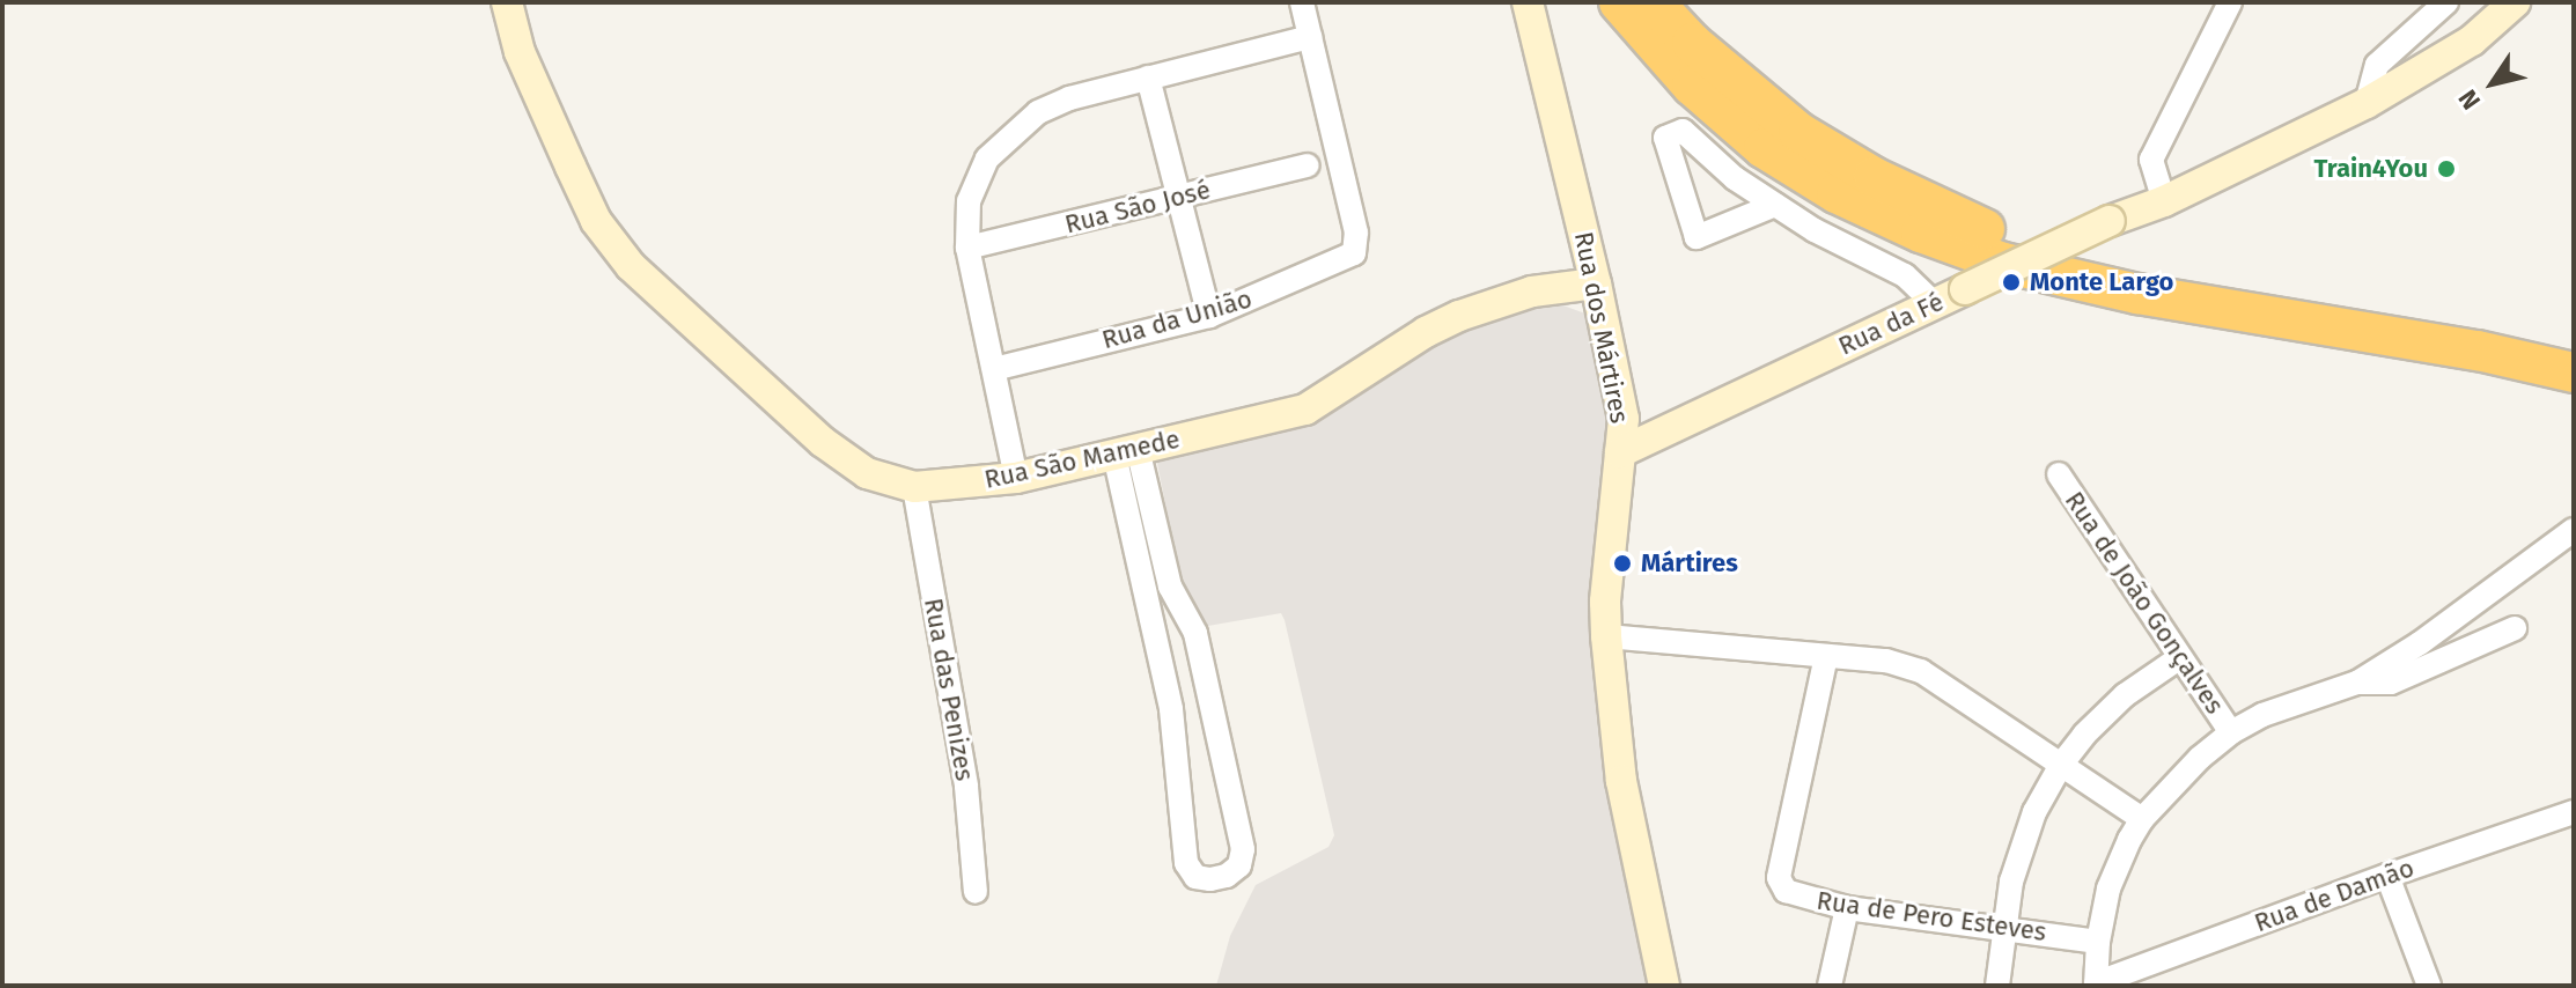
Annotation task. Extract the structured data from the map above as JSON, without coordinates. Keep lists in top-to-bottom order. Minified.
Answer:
{"streets":{"street":["Rua São José","Rua da União","Rua da Fé","Rua dos Mártires","Rua São Mamede","Rua de João Gonçalves","Rua das Penizes","Rua de Damão","Rua de Pero Esteves"]},"crossings":[["Rua da Fé","Rua dos Mártires"],["Rua dos Mártires","Rua São Mamede"],["Rua São Mamede","Rua das Penizes"]],"places":["Train4You","Monte Largo","Mártires"],"north":"bottom left"}
